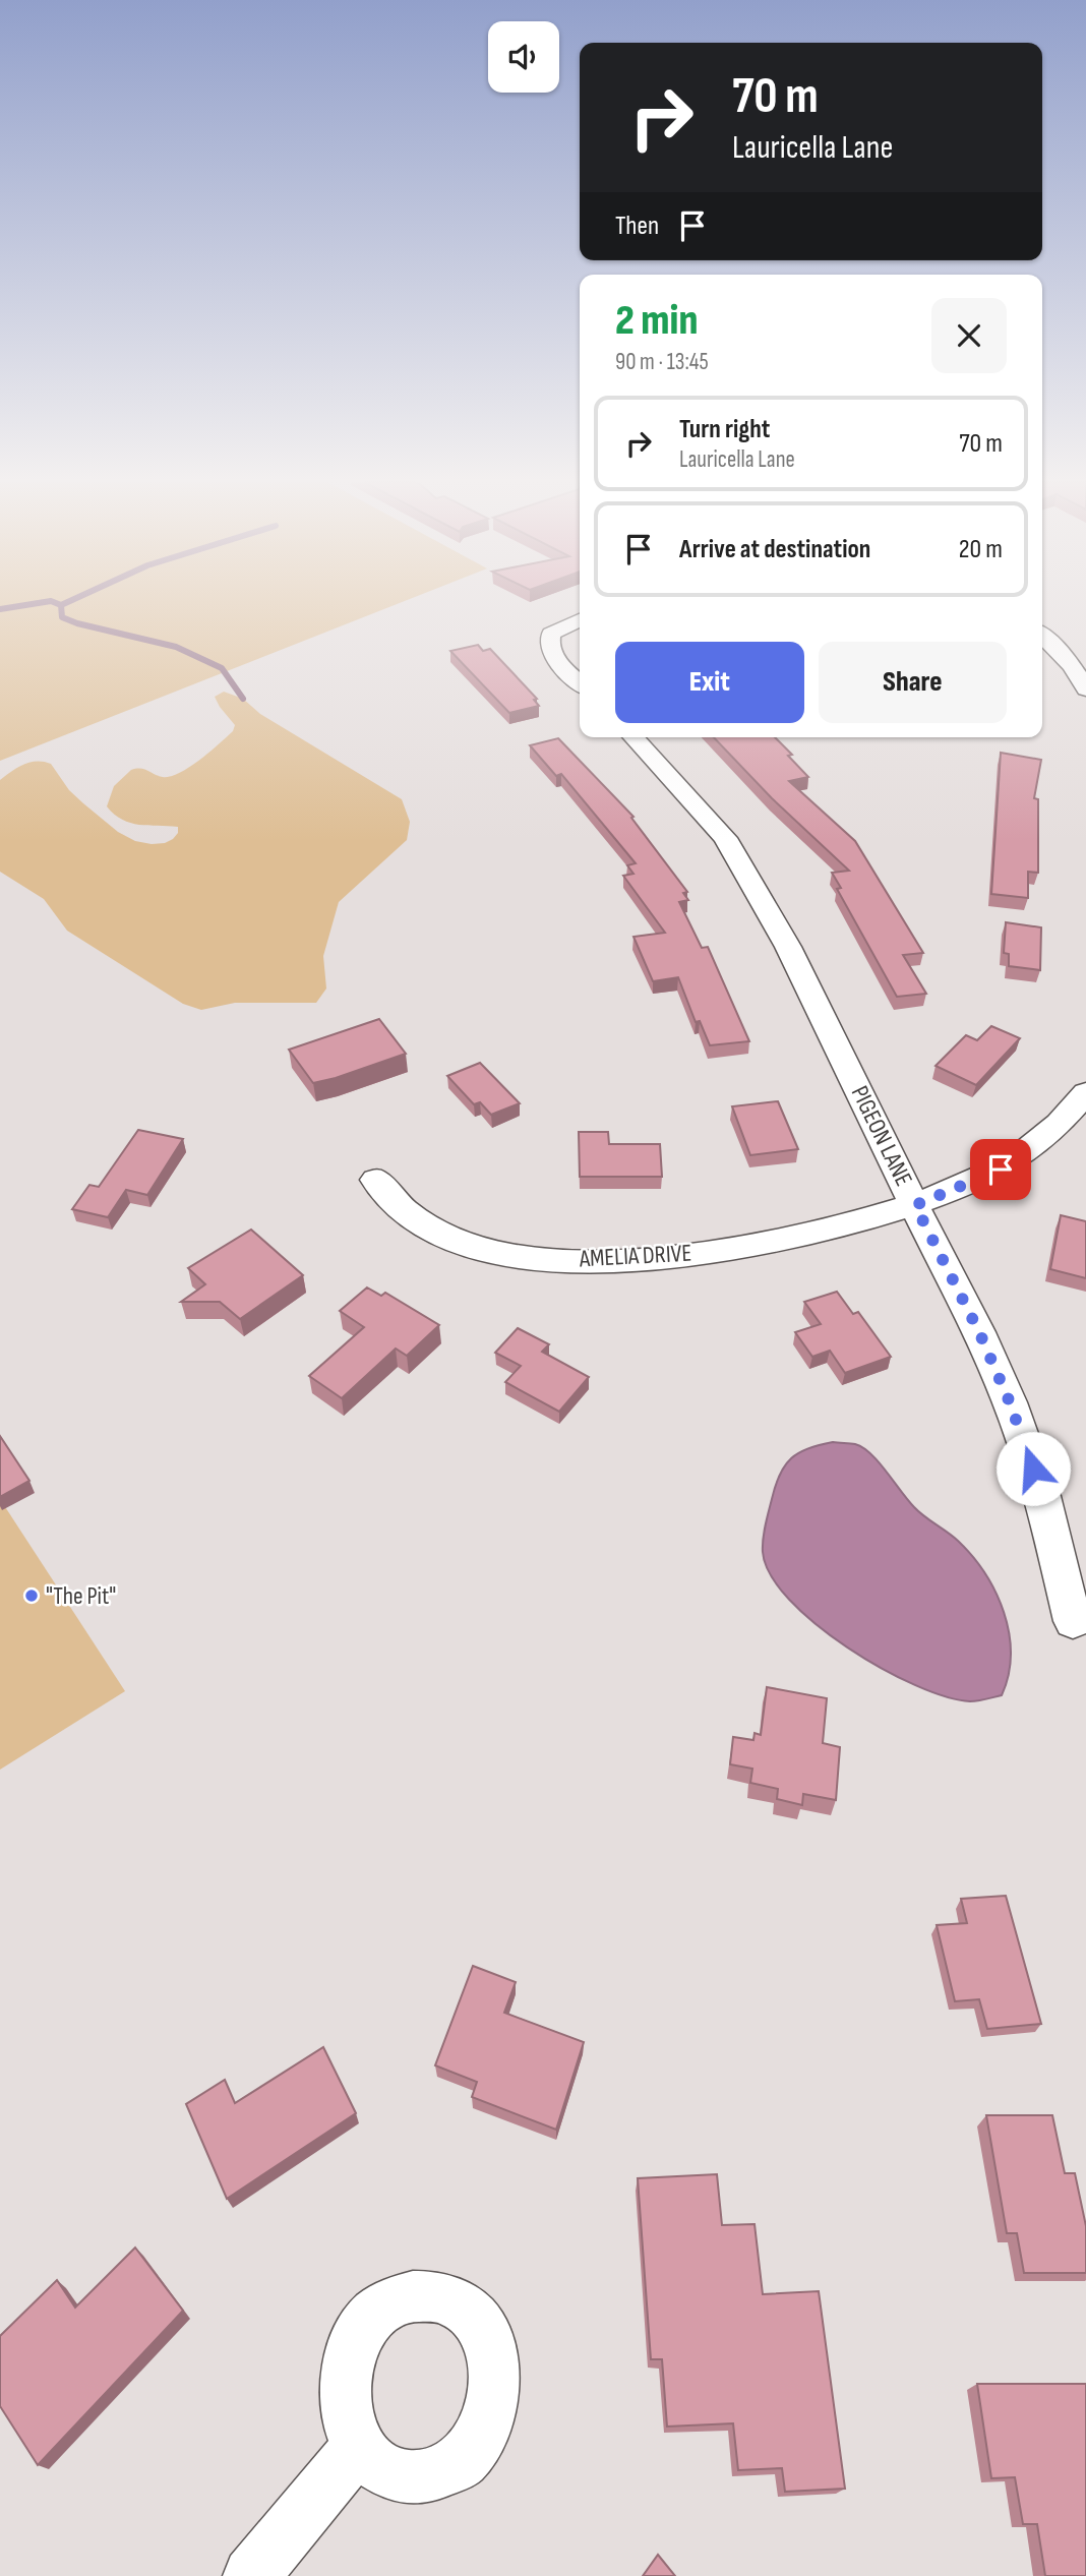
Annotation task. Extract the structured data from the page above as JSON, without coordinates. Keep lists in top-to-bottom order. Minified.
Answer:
{"streets":{"street":["PIGEON LANE","AMELIA DRIVE"]},"crossings":[["PIGEON LANE","AMELIA DRIVE"]],"places":["\"The Pit\""],"page":{"turn":["70 m","Lauricella Lane"],"then":"Then","heading":["2 min","90 m · 13:45"],"list":[{"name":"Turn right","note":"Lauricella Lane","value":"70 m"},{"name":"Arrive at destination","value":"20 m"}],"buttons":["Exit","Share"]}}
